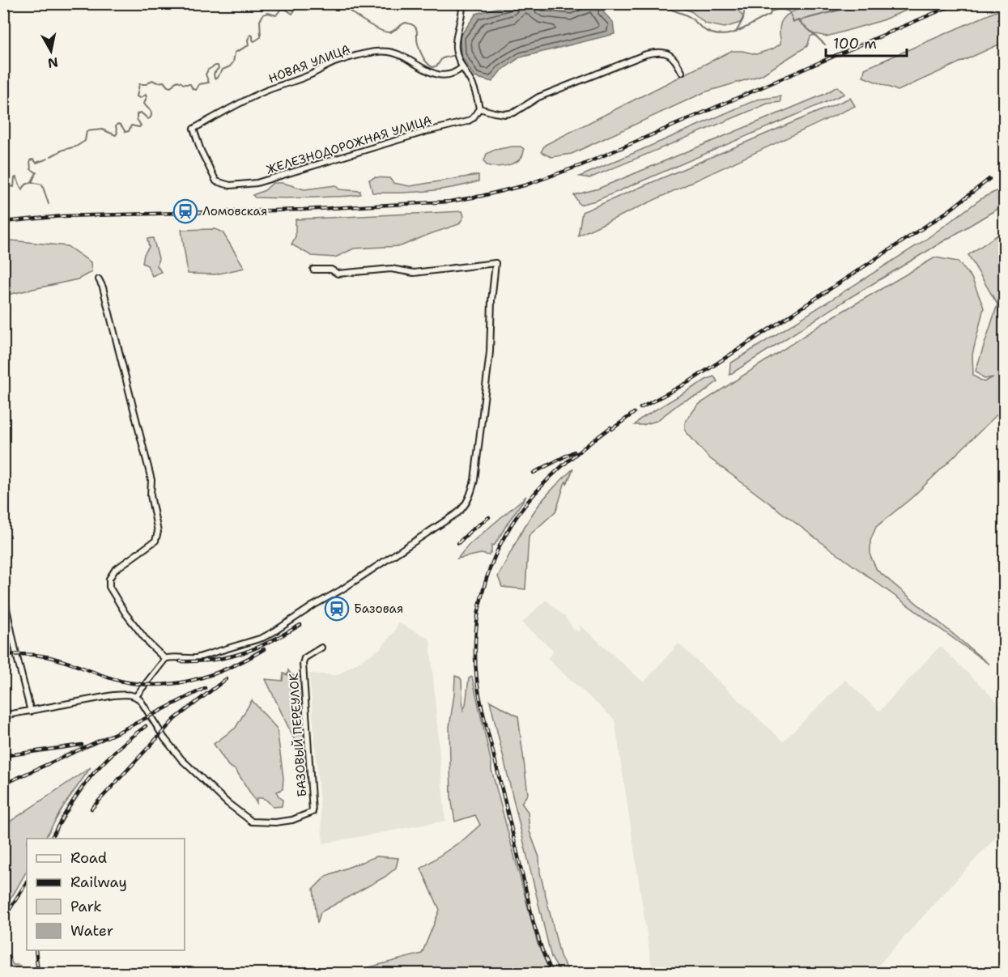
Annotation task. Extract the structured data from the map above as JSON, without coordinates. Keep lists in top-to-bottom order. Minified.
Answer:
{"streets":{"street":["НОВАЯ УЛИЦА","ЖЕЛЕЗНОДОРОЖНАЯ УЛИЦА","БАЗОВЫЙ ПЕРЕУЛОК"]},"crossings":[["НОВАЯ УЛИЦА","ЖЕЛЕЗНОДОРОЖНАЯ УЛИЦА"]],"places":{"station":["Ломовская","Базовая"]},"legend":["Road","Railway","Park","Water"],"scale_bar":"100 m","north":"bottom"}
